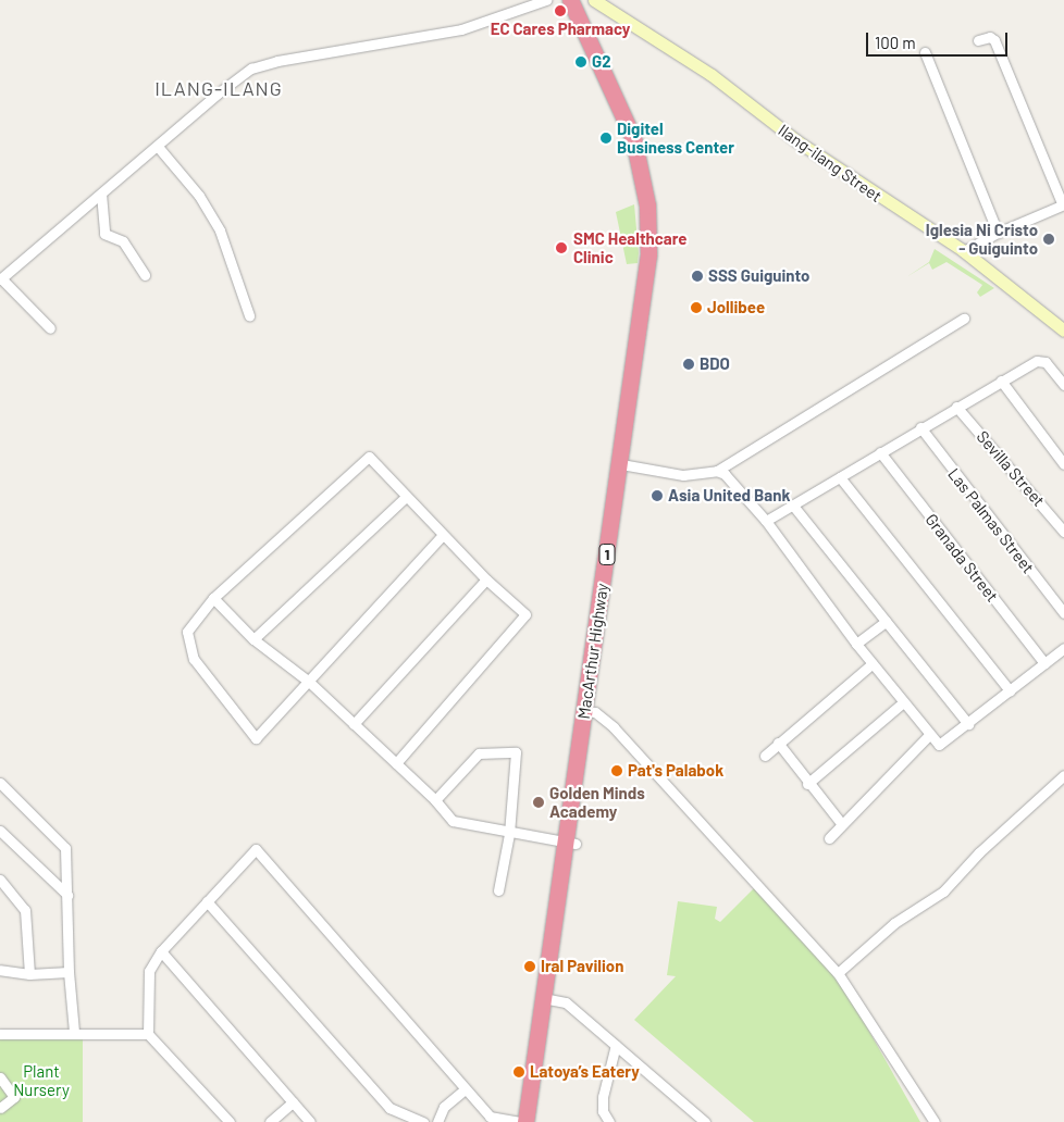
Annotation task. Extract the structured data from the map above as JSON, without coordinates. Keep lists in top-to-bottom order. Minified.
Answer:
{"streets":{"highway":["1","MacArthur Highway"],"street":["Ilang-ilang Street","Sevilla Street","Las Palmas Street","Granada Street"]},"districts":["ILANG-ILANG"],"parks":["Plant Nursery"],"places":["EC Cares Pharmacy","G2","Digitel Business Center","Iglesia Ni Cristo - Guiguinto","SMC Healthcare Clinic","SSS Guiguinto","Jollibee","BDO","Asia United Bank","Pat's Palabok","Golden Minds Academy","Iral Pavilion","Latoya’s Eatery"],"scale_bar":"100 m"}
